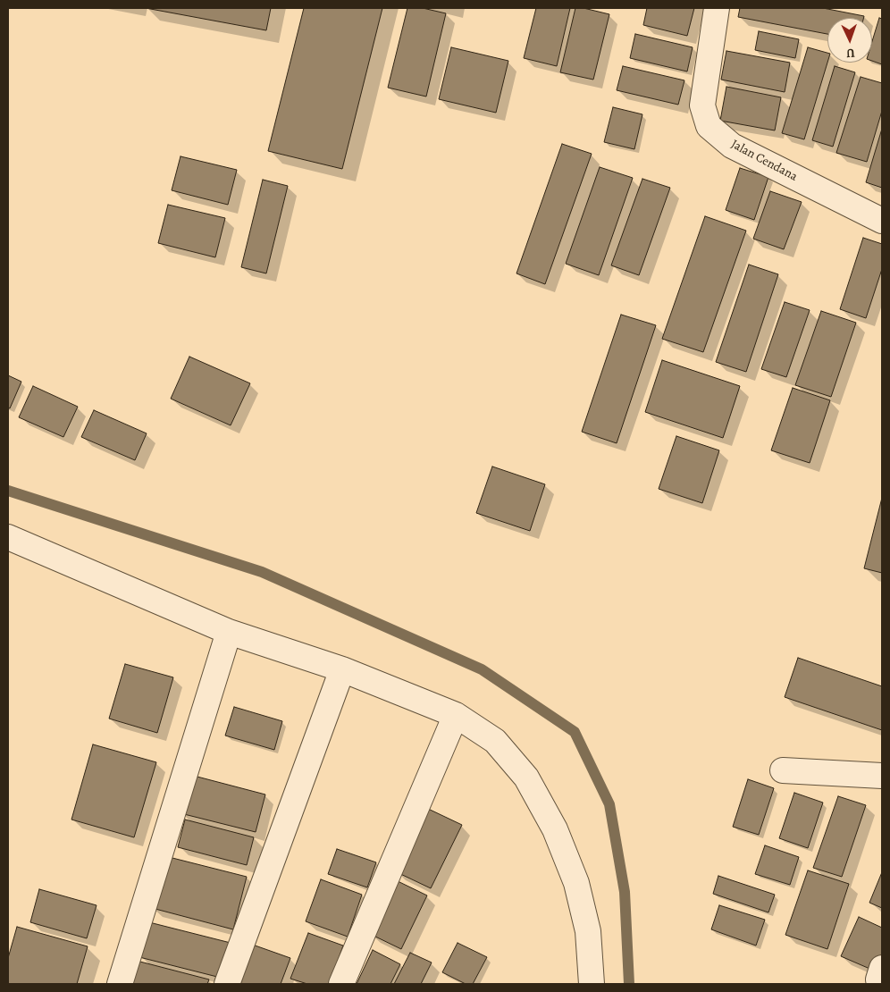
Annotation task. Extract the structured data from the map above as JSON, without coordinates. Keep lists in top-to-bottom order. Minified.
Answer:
{"streets":{"street":["Jalan Cendana"]},"north":"bottom"}
